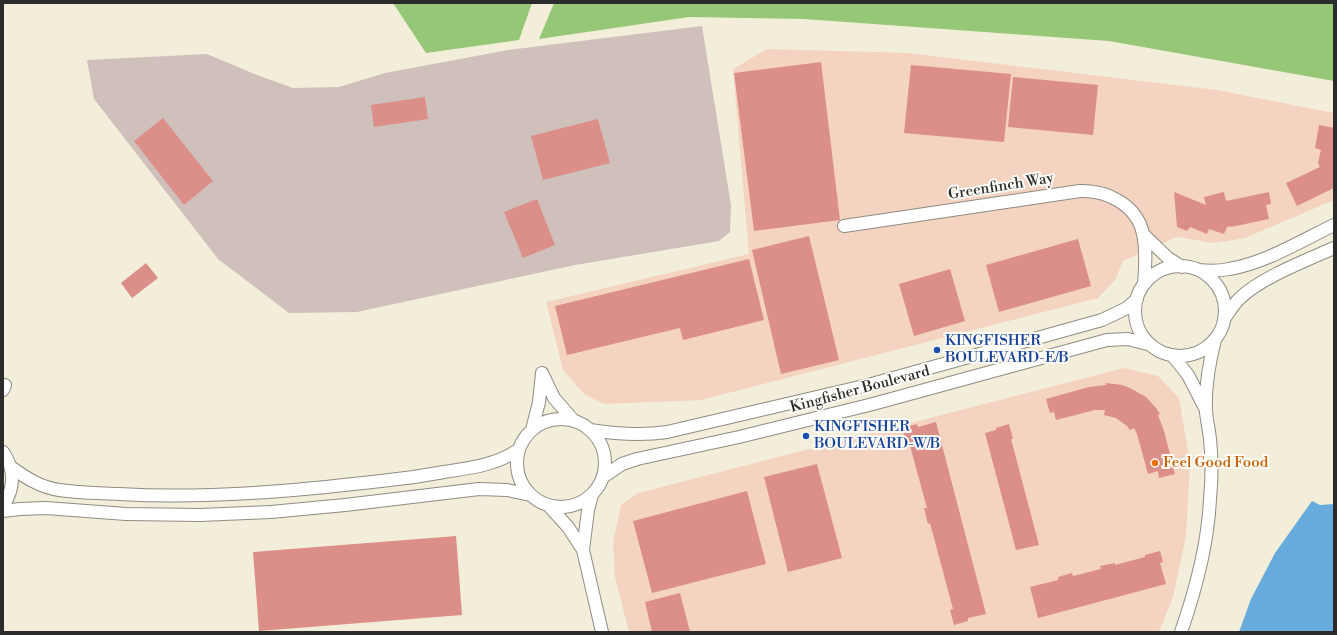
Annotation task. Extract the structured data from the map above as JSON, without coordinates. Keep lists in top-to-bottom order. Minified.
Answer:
{"streets":{"street":["Greenfinch Way","Kingfisher Boulevard"]},"crossings":[["Greenfinch Way","Kingfisher Boulevard"]],"places":["KINGFISHER BOULEVARD-E/B","KINGFISHER BOULEVARD-W/B","Feel Good Food"]}
